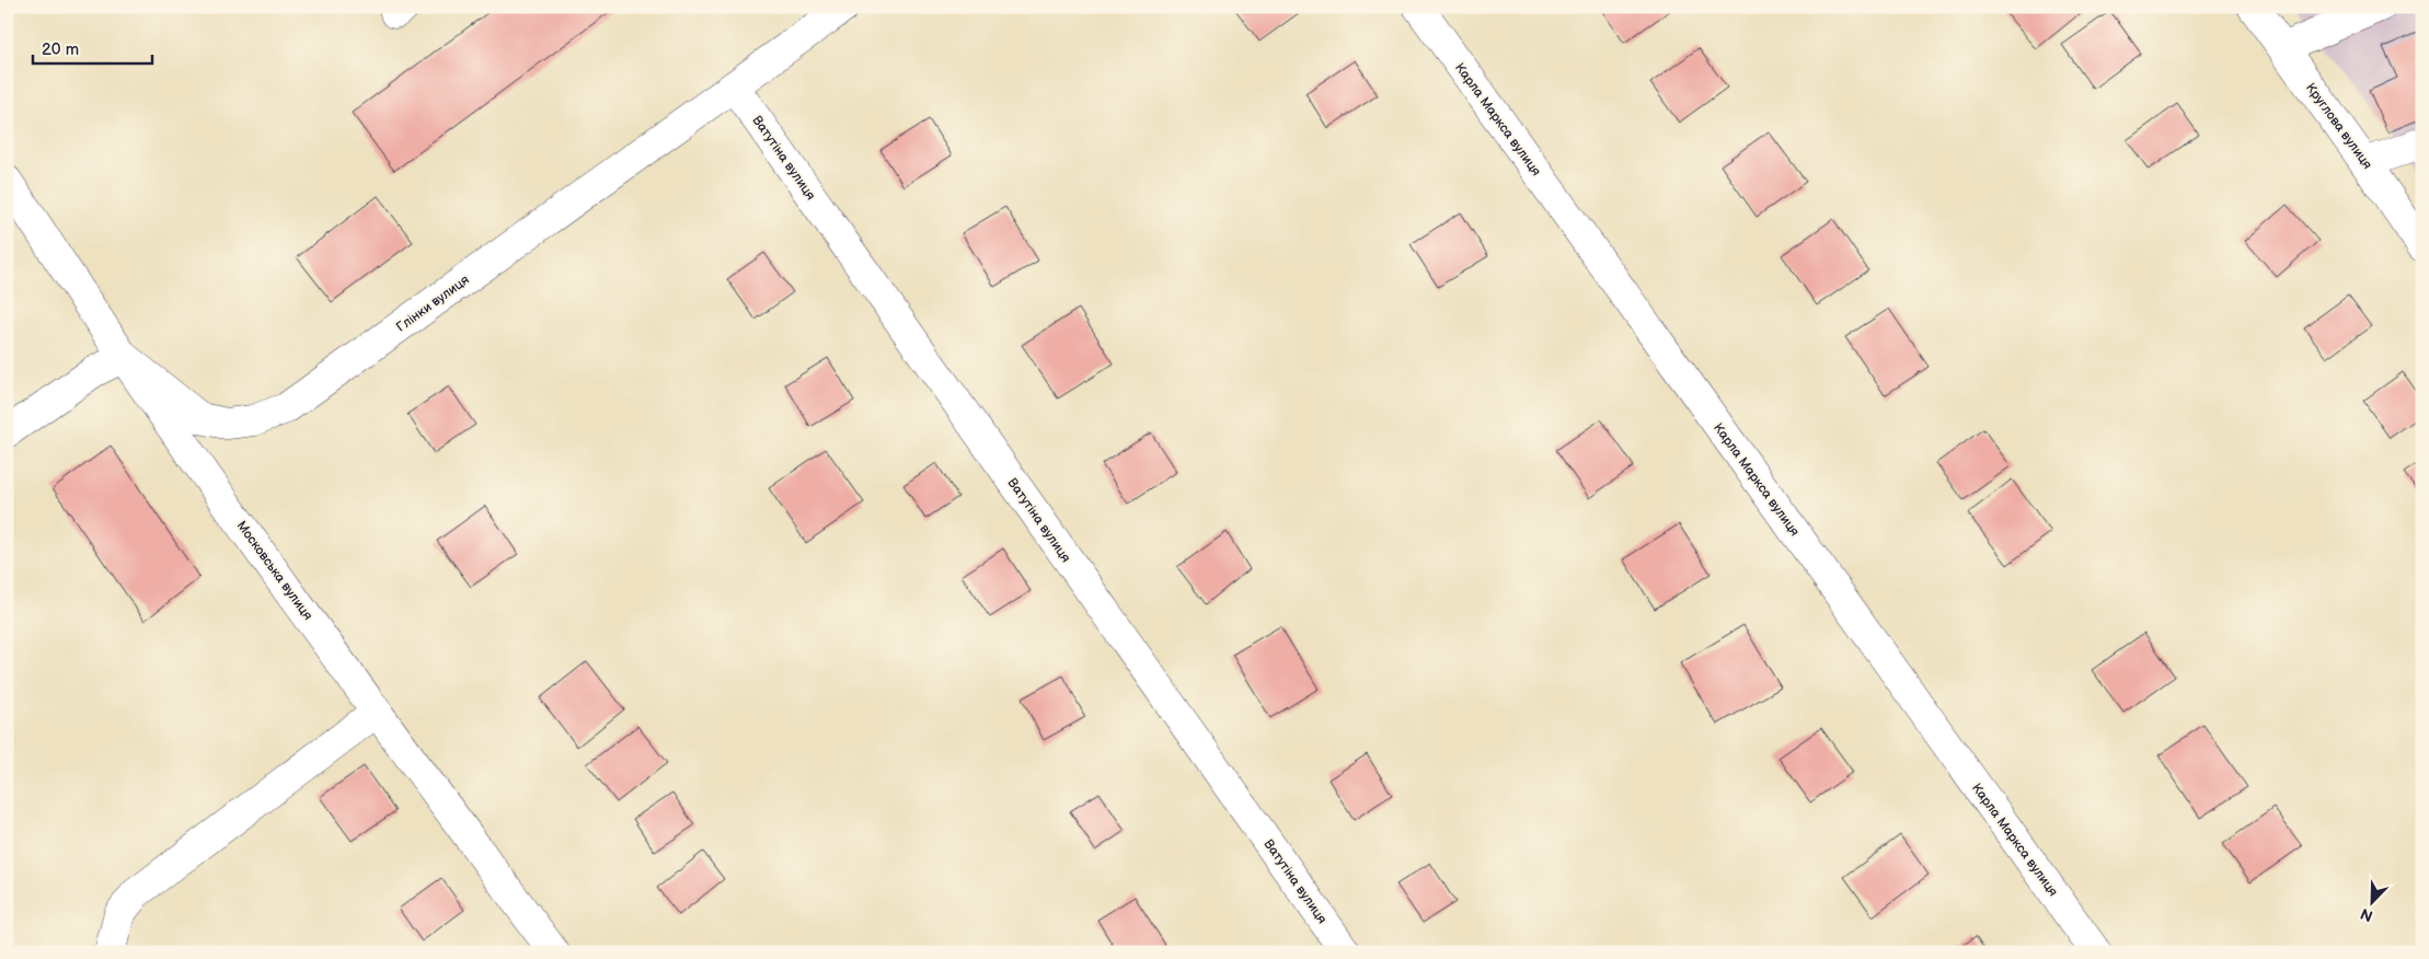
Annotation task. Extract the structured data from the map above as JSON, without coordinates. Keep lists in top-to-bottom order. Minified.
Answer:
{"streets":{"street":["Карла Маркса вулиця","Круглова вулиця","Ватутіна вулиця","Глінки вулиця","Московська вулиця"]},"crossings":[["Ватутіна вулиця","Глінки вулиця"],["Глінки вулиця","Московська вулиця"]],"scale_bar":"20 m","north":"bottom left"}
